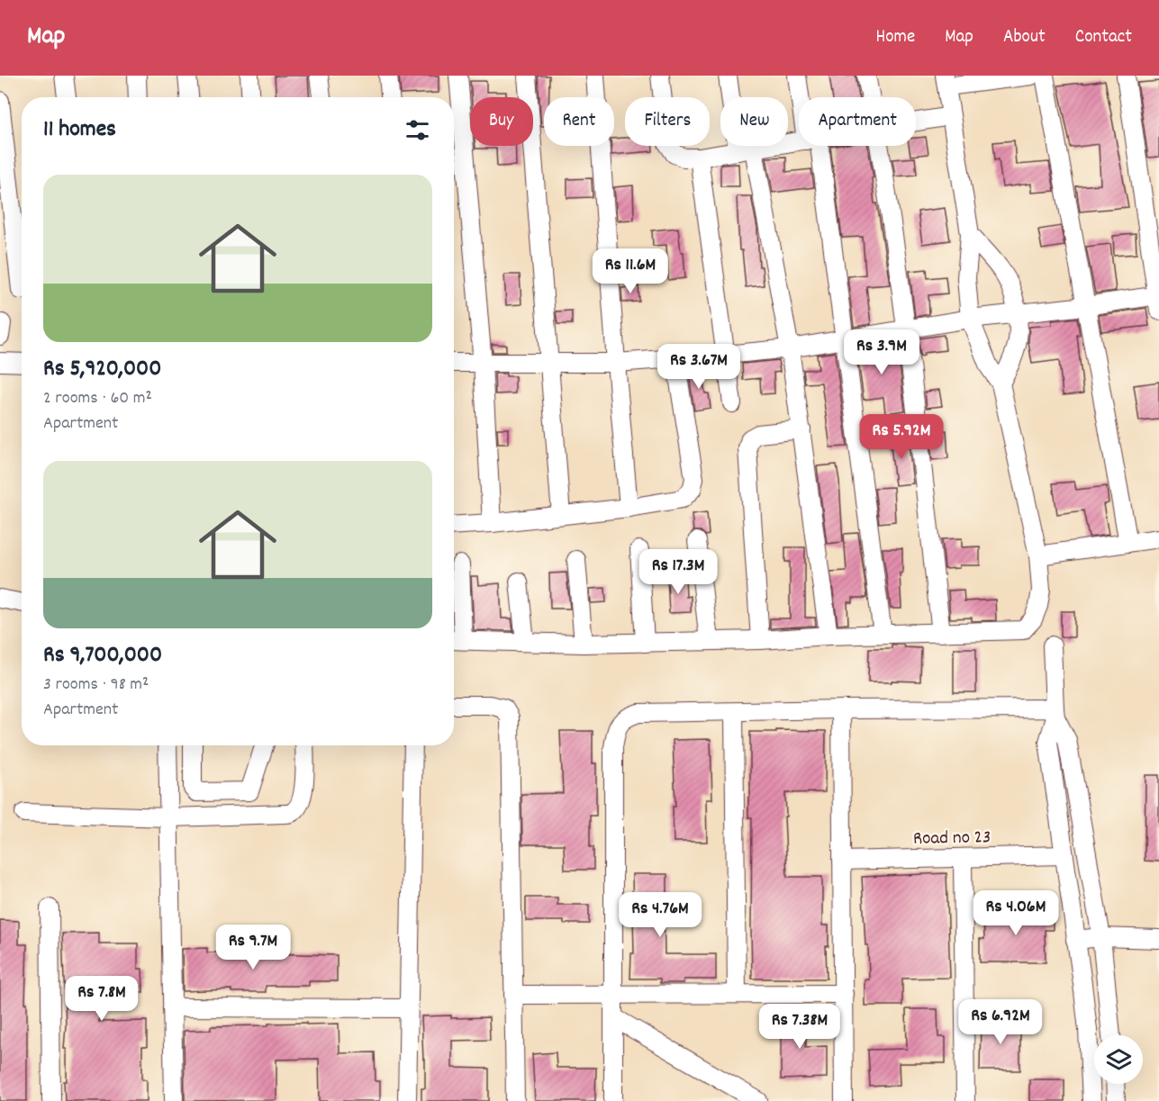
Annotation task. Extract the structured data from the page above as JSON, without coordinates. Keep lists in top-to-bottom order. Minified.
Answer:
{"streets":{"street":["Road no 23"]},"page":{"header":"Map","nav":["Home","Map","About","Contact"],"chip":["Buy","Rent","Filters","New","Apartment"],"heading":"11 homes","list":[{"name":"Rs 5,920,000","note":"2 rooms · 60 m² · Apartment"},{"name":"Rs 9,700,000","note":"3 rooms · 98 m² · Apartment"}],"price":["Rs 11.6M","Rs 3.9M","Rs 3.67M","Rs 5.92M","Rs 17.3M","Rs 4.06M","Rs 4.76M","Rs 9.7M","Rs 7.8M","Rs 6.92M","Rs 7.38M"]}}
